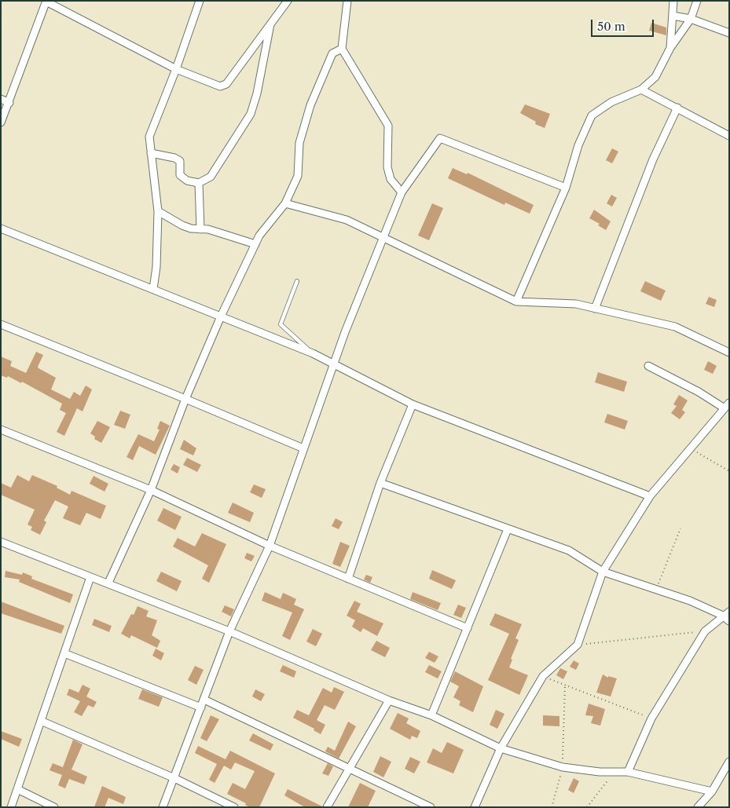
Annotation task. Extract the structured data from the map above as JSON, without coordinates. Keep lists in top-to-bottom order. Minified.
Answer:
{"scale_bar":"50 m"}
